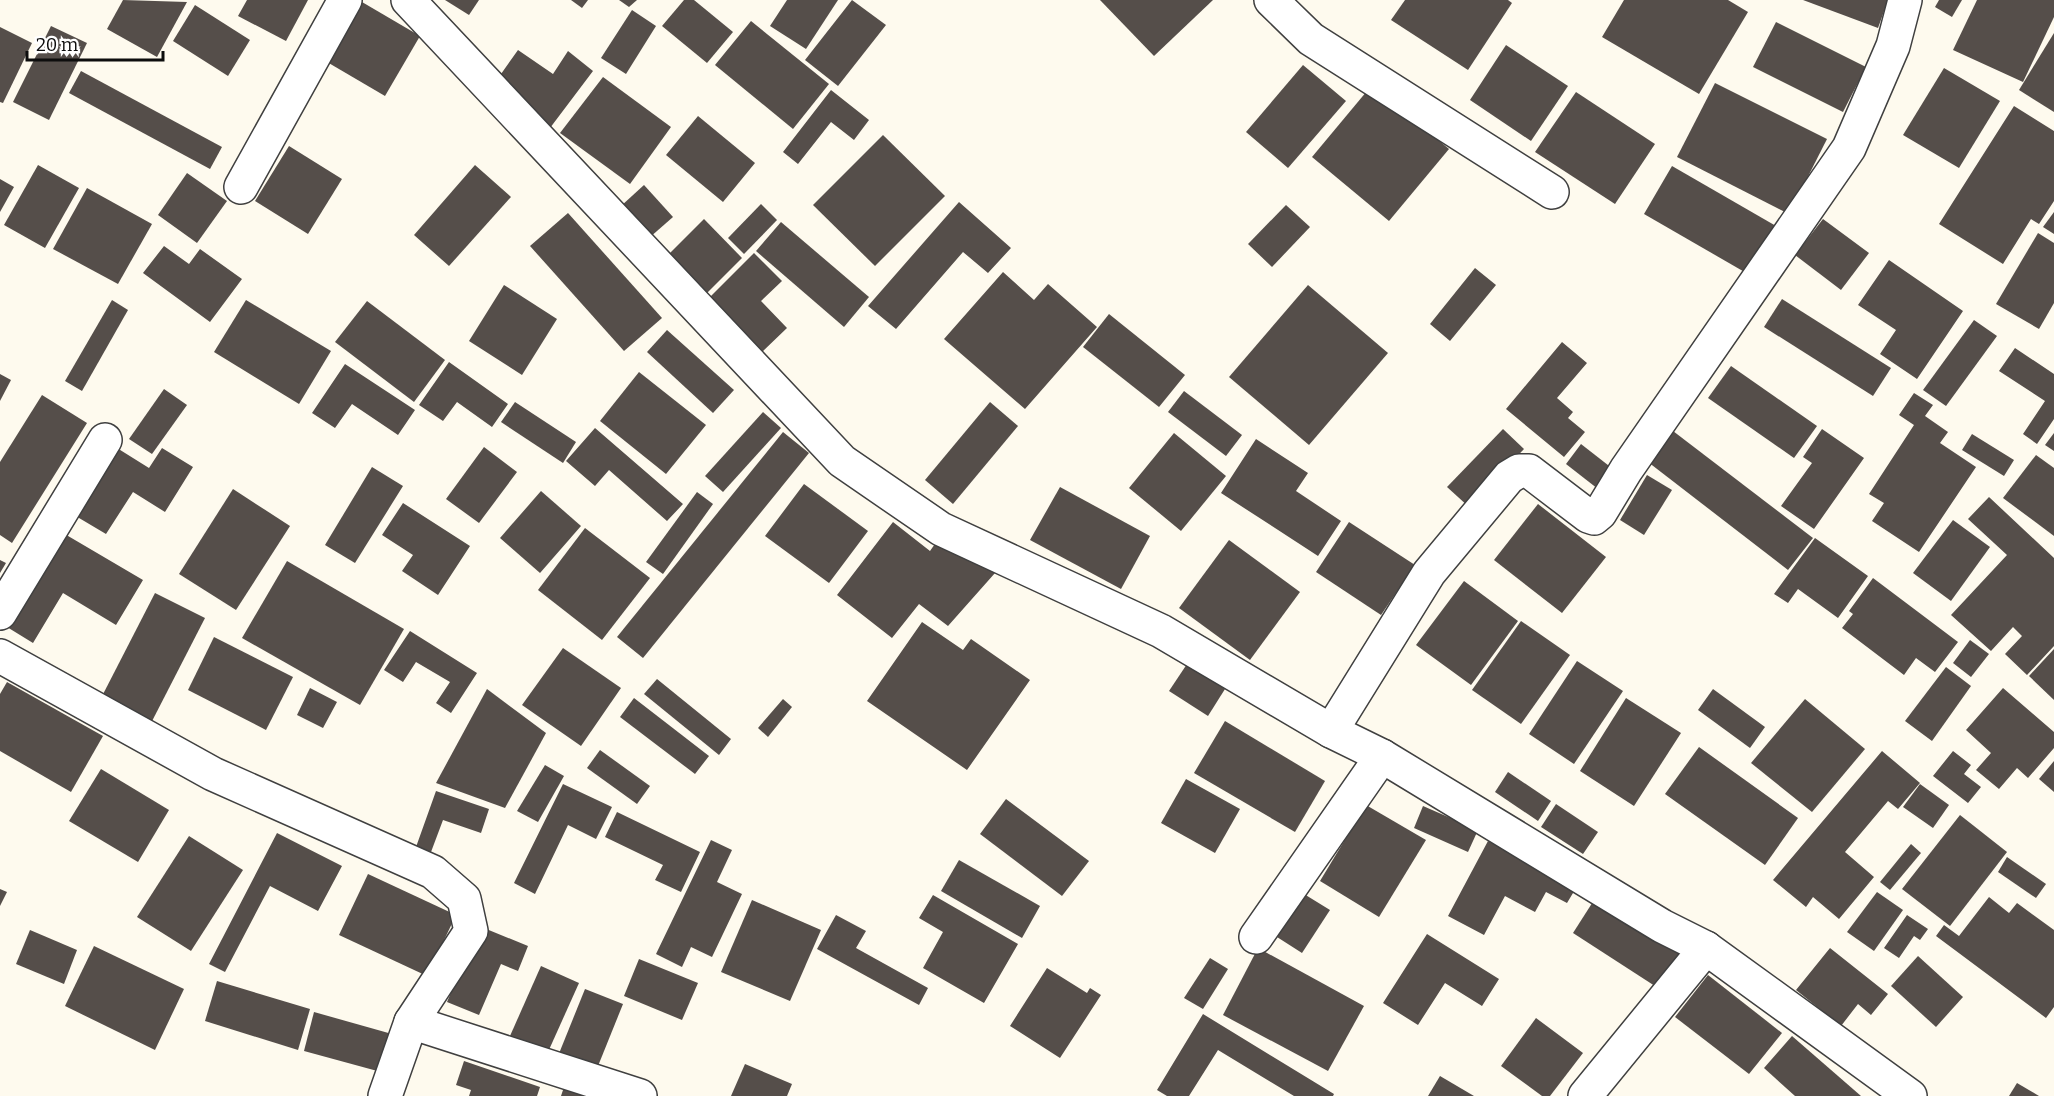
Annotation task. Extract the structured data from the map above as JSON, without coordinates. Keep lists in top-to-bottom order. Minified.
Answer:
{"scale_bar":"20 m"}
